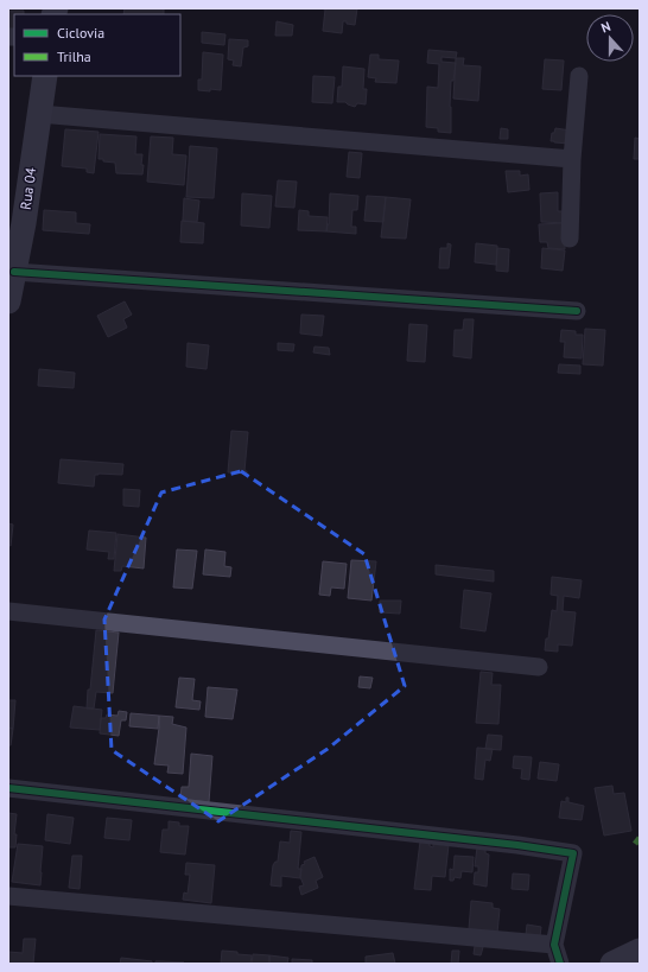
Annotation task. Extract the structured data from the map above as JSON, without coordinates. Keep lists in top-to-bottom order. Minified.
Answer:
{"streets":{"street":["Rua 04"]},"legend":["Ciclovia","Trilha"],"north":"top"}
